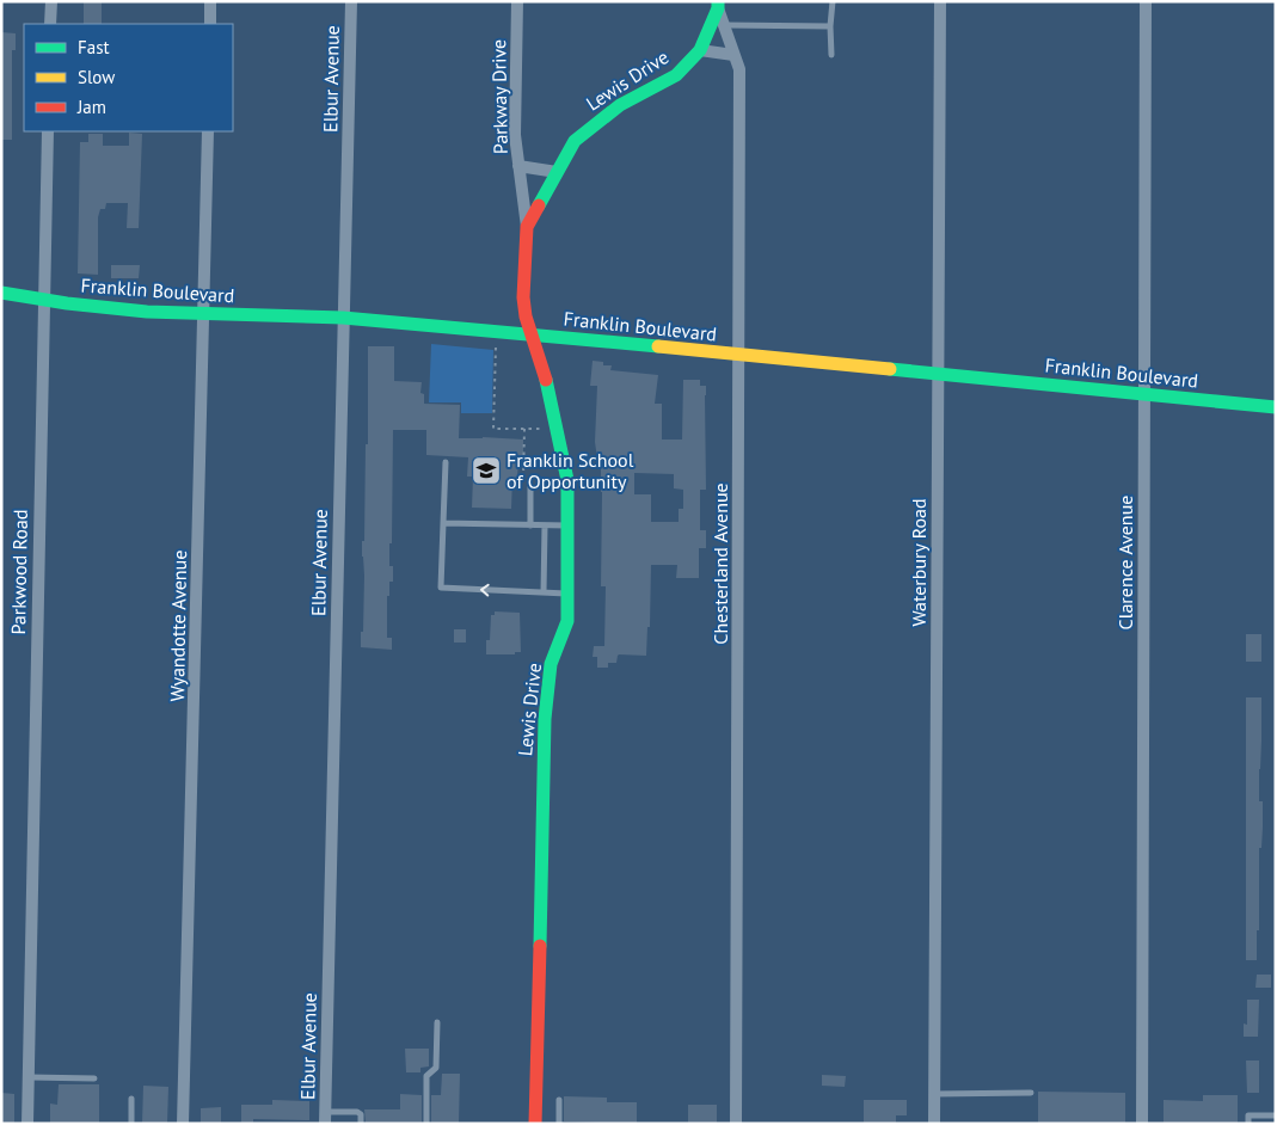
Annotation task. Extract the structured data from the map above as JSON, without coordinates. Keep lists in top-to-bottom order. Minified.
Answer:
{"streets":{"street":["Elbur Avenue","Lewis Drive","Parkway Drive","Franklin Boulevard","Waterbury Road","Clarence Avenue","Chesterland Avenue","Parkwood Road","Wyandotte Avenue"]},"crossings":[["Elbur Avenue","Franklin Boulevard"],["Lewis Drive","Parkway Drive"],["Lewis Drive","Franklin Boulevard"],["Lewis Drive","Chesterland Avenue"],["Franklin Boulevard","Waterbury Road"],["Franklin Boulevard","Clarence Avenue"],["Franklin Boulevard","Chesterland Avenue"],["Franklin Boulevard","Parkwood Road"],["Franklin Boulevard","Wyandotte Avenue"]],"places":{"school or university":["Franklin School of Opportunity"]},"legend":["Fast","Slow","Jam"]}
